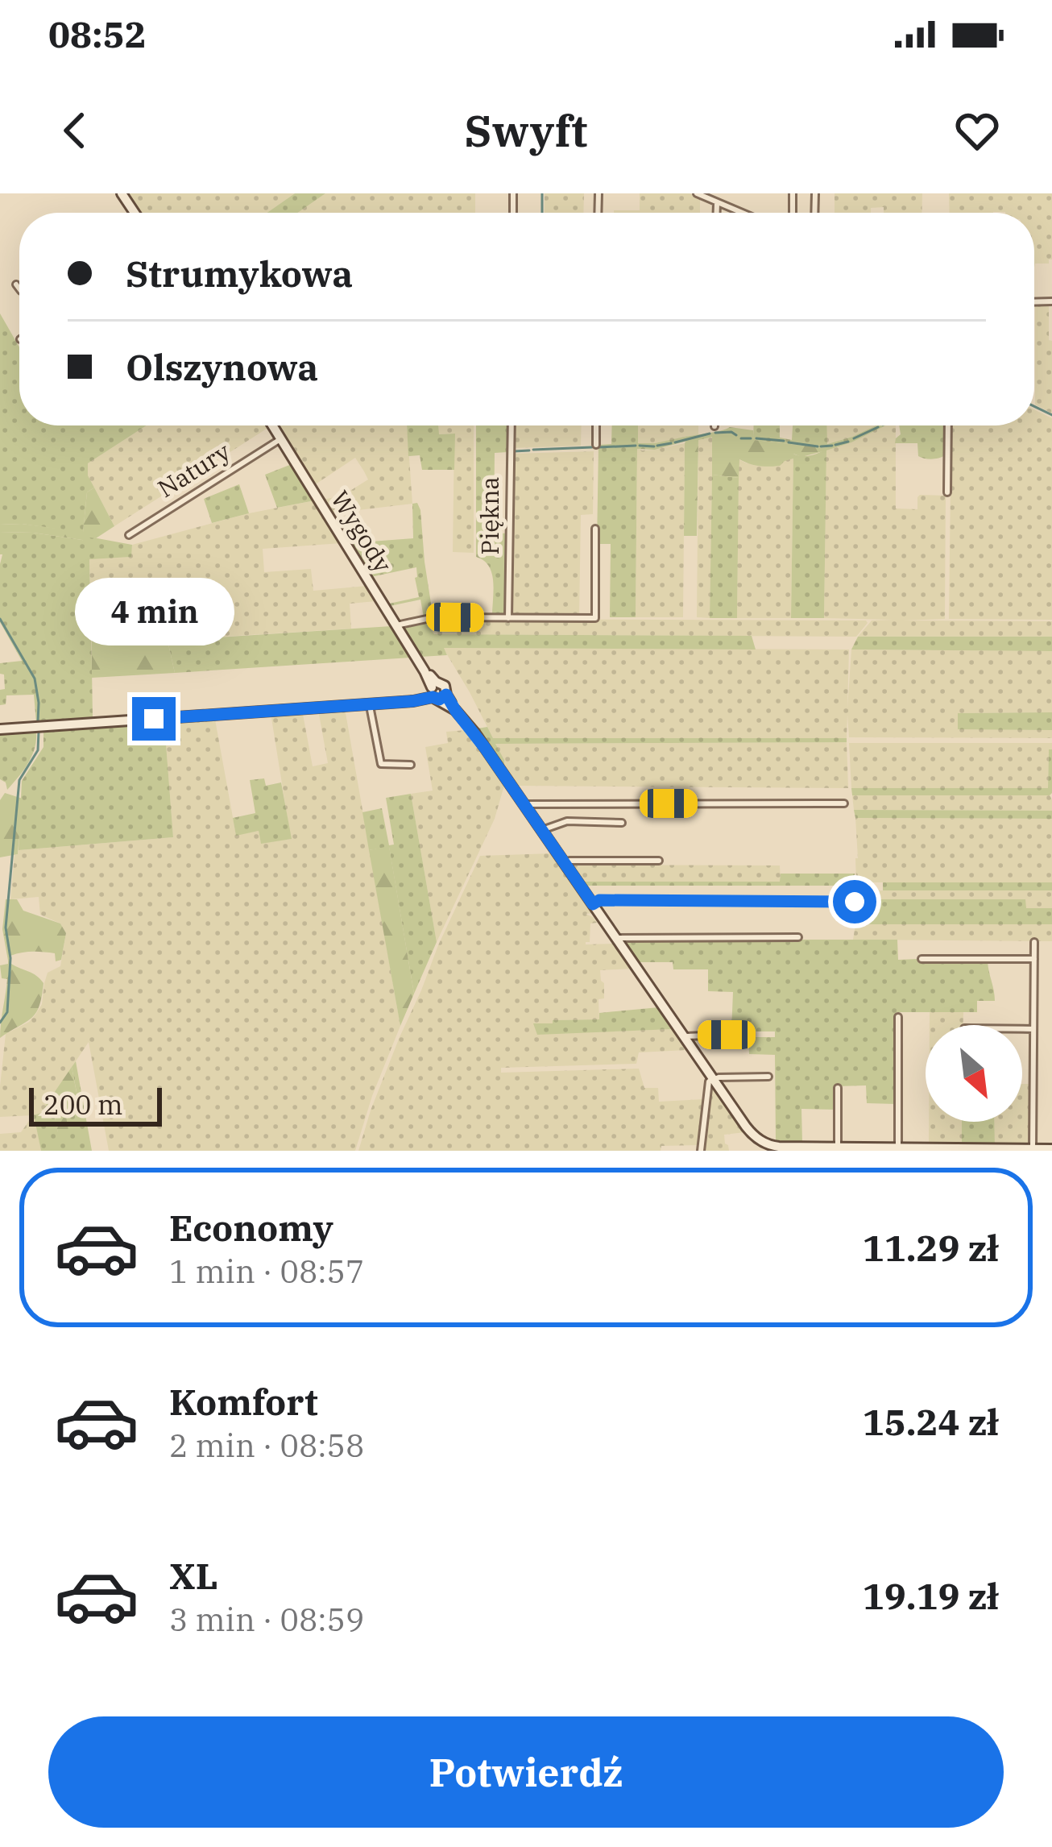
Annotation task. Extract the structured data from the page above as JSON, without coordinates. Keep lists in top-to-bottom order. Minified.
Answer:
{"streets":{"street":["Natury","Piękna","Wygody"]},"crossings":[["Natury","Wygody"]],"scale_bar":"200 m","north":"bottom right","page":{"status":"08:52","header":"Swyft","banner":["Strumykowa","Olszynowa"],"bubble":"4 min","scale":"200 m","list":[{"name":"Economy","note":"1 min · 08:57","value":"11.29 zł"},{"name":"Komfort","note":"2 min · 08:58","value":"15.24 zł"},{"name":"XL","note":"3 min · 08:59","value":"19.19 zł"}],"buttons":"Potwierdź"}}
